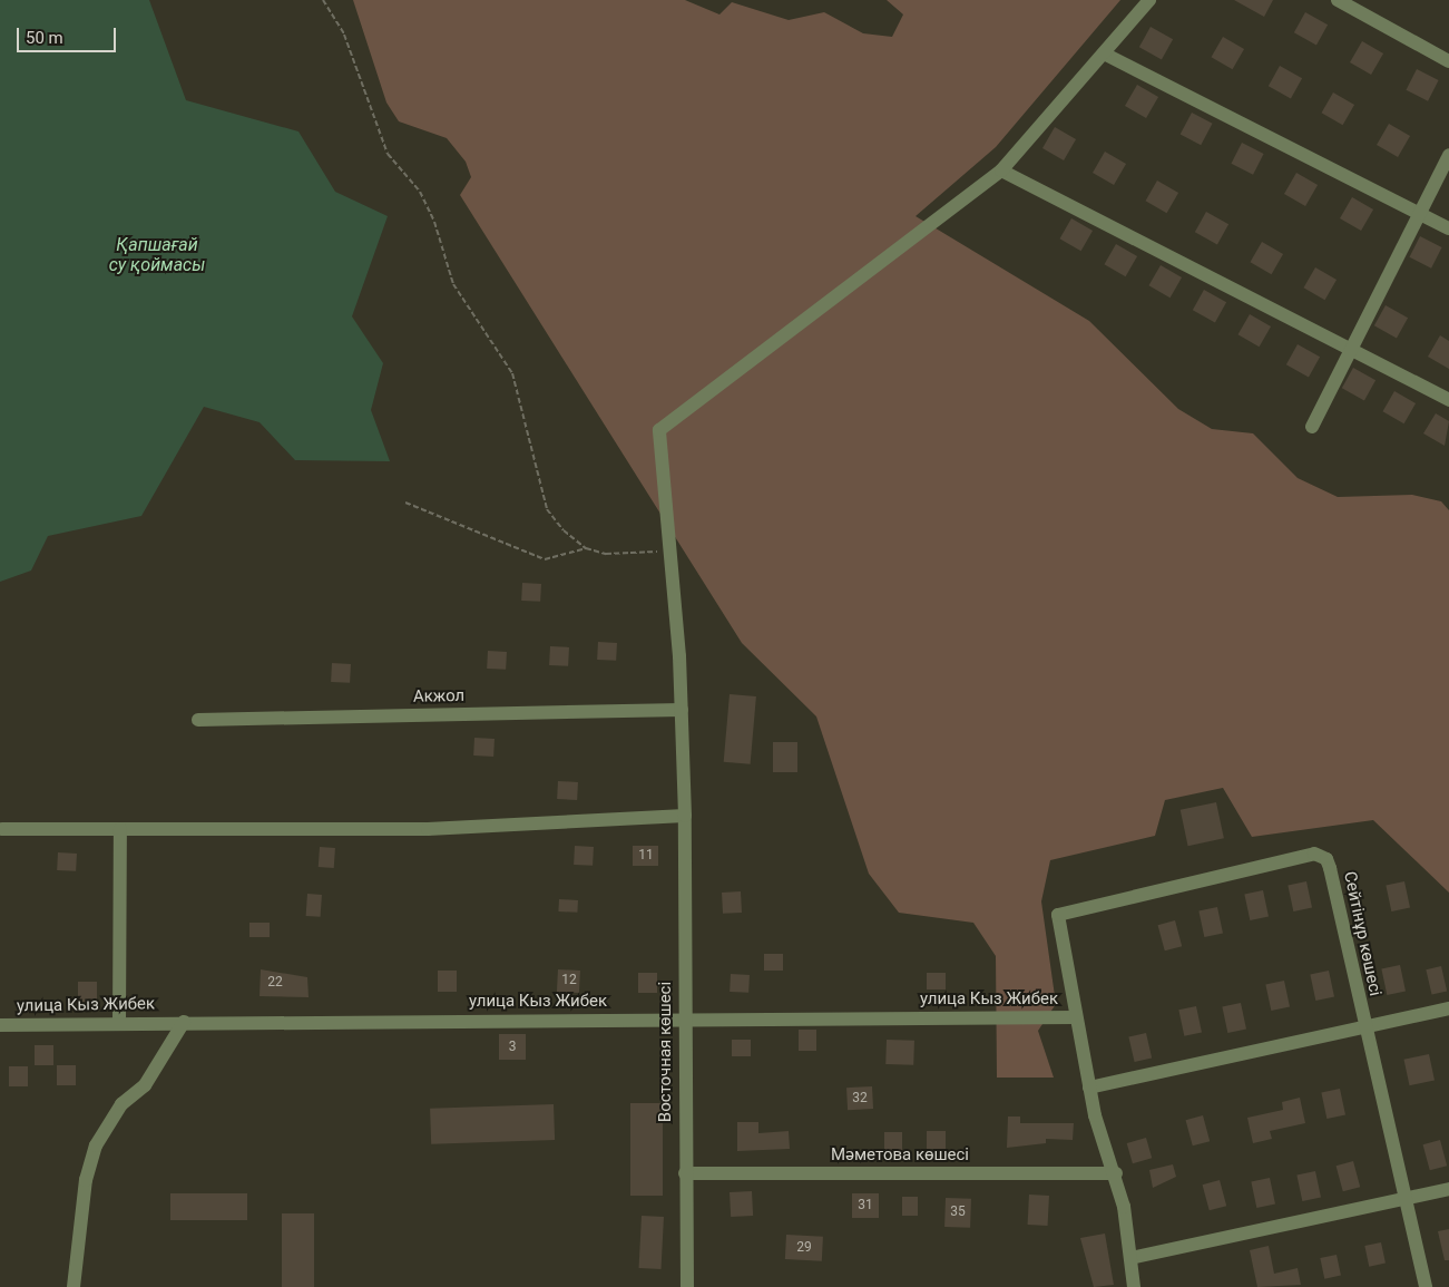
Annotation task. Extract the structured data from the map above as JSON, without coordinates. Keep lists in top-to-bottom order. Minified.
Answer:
{"streets":{"street":["Акжол","Сейтінұр көшесі","улица Кыз Жибек","Восточная көшесі","Мәметова көшесі"]},"crossings":[["Акжол","Восточная көшесі"],["Сейтінұр көшесі","улица Кыз Жибек"],["улица Кыз Жибек","Восточная көшесі"],["Восточная көшесі","Мәметова көшесі"]],"water":["Қапшағай су қоймасы"],"house_numbers":["11","12","22","3","32","31","35","29"],"scale_bar":"50 m"}
